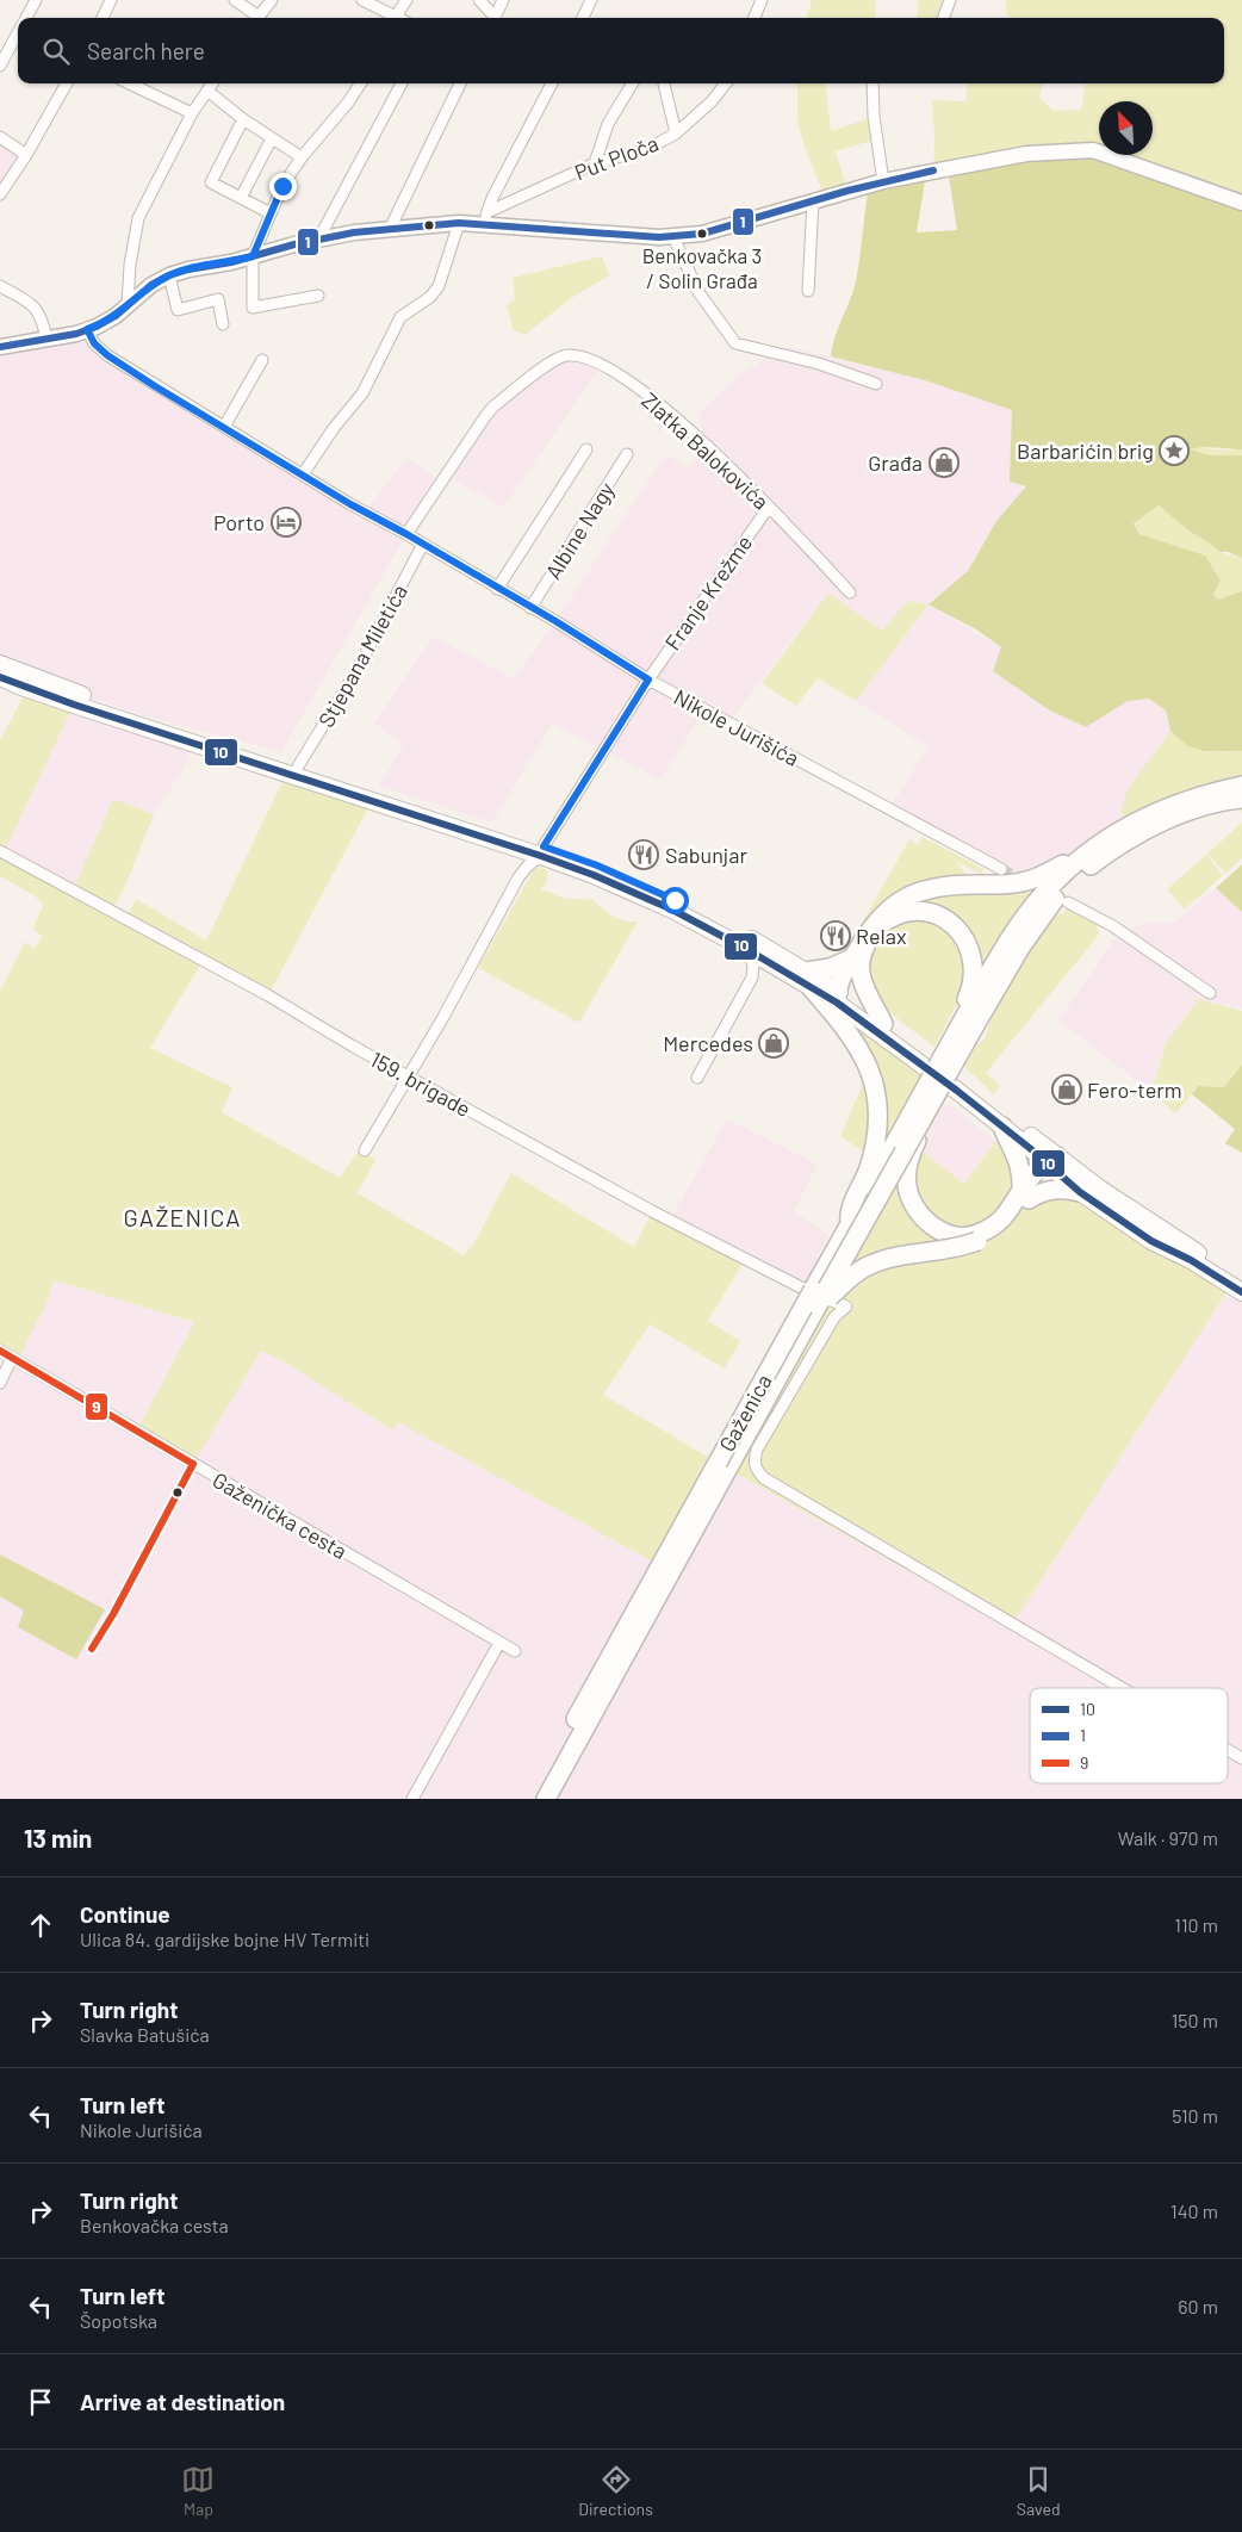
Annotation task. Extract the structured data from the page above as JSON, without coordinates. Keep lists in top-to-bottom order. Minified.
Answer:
{"streets":{"highway":["Gaženica"],"street":["Put Ploča","Zlatka Balokovića","Albine Nagy","Franje Krežme","Stjepana Miletića","Nikole Jurišića","159. brigade","Gaženička cesta"]},"crossings":[["Zlatka Balokovića","Franje Krežme"],["Zlatka Balokovića","Nikole Jurišića"],["Albine Nagy","Nikole Jurišića"],["Franje Krežme","Nikole Jurišića"],["Franje Krežme","159. brigade"],["Stjepana Miletića","Nikole Jurišića"]],"districts":["GAŽENICA"],"places":{"other":["Benkovačka 3 / Solin Građa"],"place":["Barbarićin brig"],"shop":["Građa","Mercedes","Fero-term"],"hotel":["Porto"],"restaurant":["Sabunjar","Relax"]},"lines":["transit line 1","transit line 10","transit line 9"],"legend":["10","1","9"],"north":"top left","page":{"search":"Search here","heading":["13 min","Walk · 970 m"],"list":[["Continue","Ulica 84. gardijske bojne HV Termiti","110 m"],["Turn right","Slavka Batušića","150 m"],["Turn left","Nikole Jurišića","510 m"],["Turn right","Benkovačka cesta","140 m"],["Turn left","Šopotska","60 m"],"Arrive at destination"],"nav":["Map","Directions","Saved"]}}
